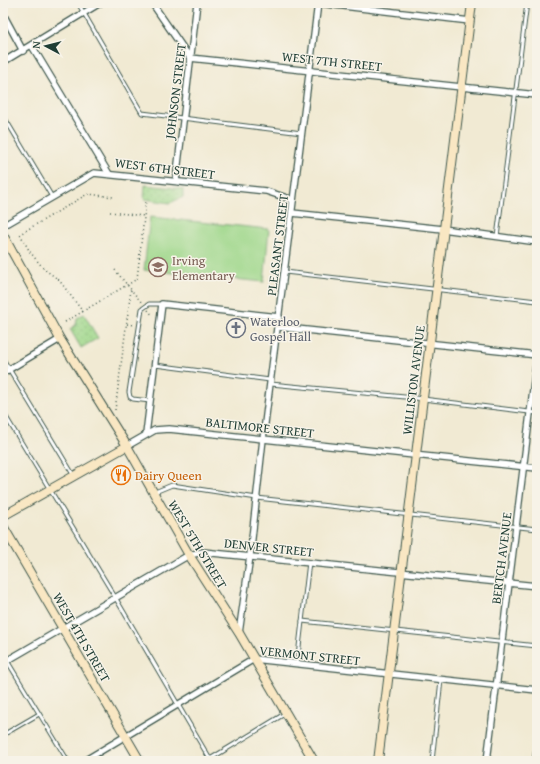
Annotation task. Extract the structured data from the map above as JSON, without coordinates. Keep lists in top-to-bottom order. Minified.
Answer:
{"streets":{"main road":["WILLISTON AVENUE","BALTIMORE STREET","WEST 5TH STREET","WEST 4TH STREET"],"street":["WEST 7TH STREET","JOHNSON STREET","WEST 6TH STREET","PLEASANT STREET","DENVER STREET","BERTCH AVENUE","VERMONT STREET"]},"crossings":[["WEST 7TH STREET","JOHNSON STREET"],["WEST 7TH STREET","PLEASANT STREET"],["WEST 7TH STREET","WILLISTON AVENUE"],["JOHNSON STREET","WEST 6TH STREET"],["WEST 6TH STREET","PLEASANT STREET"],["PLEASANT STREET","BALTIMORE STREET"],["PLEASANT STREET","WEST 5TH STREET"],["PLEASANT STREET","DENVER STREET"],["WILLISTON AVENUE","BALTIMORE STREET"],["WILLISTON AVENUE","DENVER STREET"],["WILLISTON AVENUE","VERMONT STREET"],["BALTIMORE STREET","WEST 5TH STREET"],["BALTIMORE STREET","BERTCH AVENUE"],["WEST 5TH STREET","DENVER STREET"],["WEST 5TH STREET","VERMONT STREET"],["DENVER STREET","BERTCH AVENUE"],["DENVER STREET","WEST 4TH STREET"],["BERTCH AVENUE","VERMONT STREET"],["WEST 4TH STREET","VERMONT STREET"]],"places":{"school or university":["Irving Elementary"],"church":["Waterloo Gospel Hall"],"restaurant":["Dairy Queen"]},"north":"left"}
